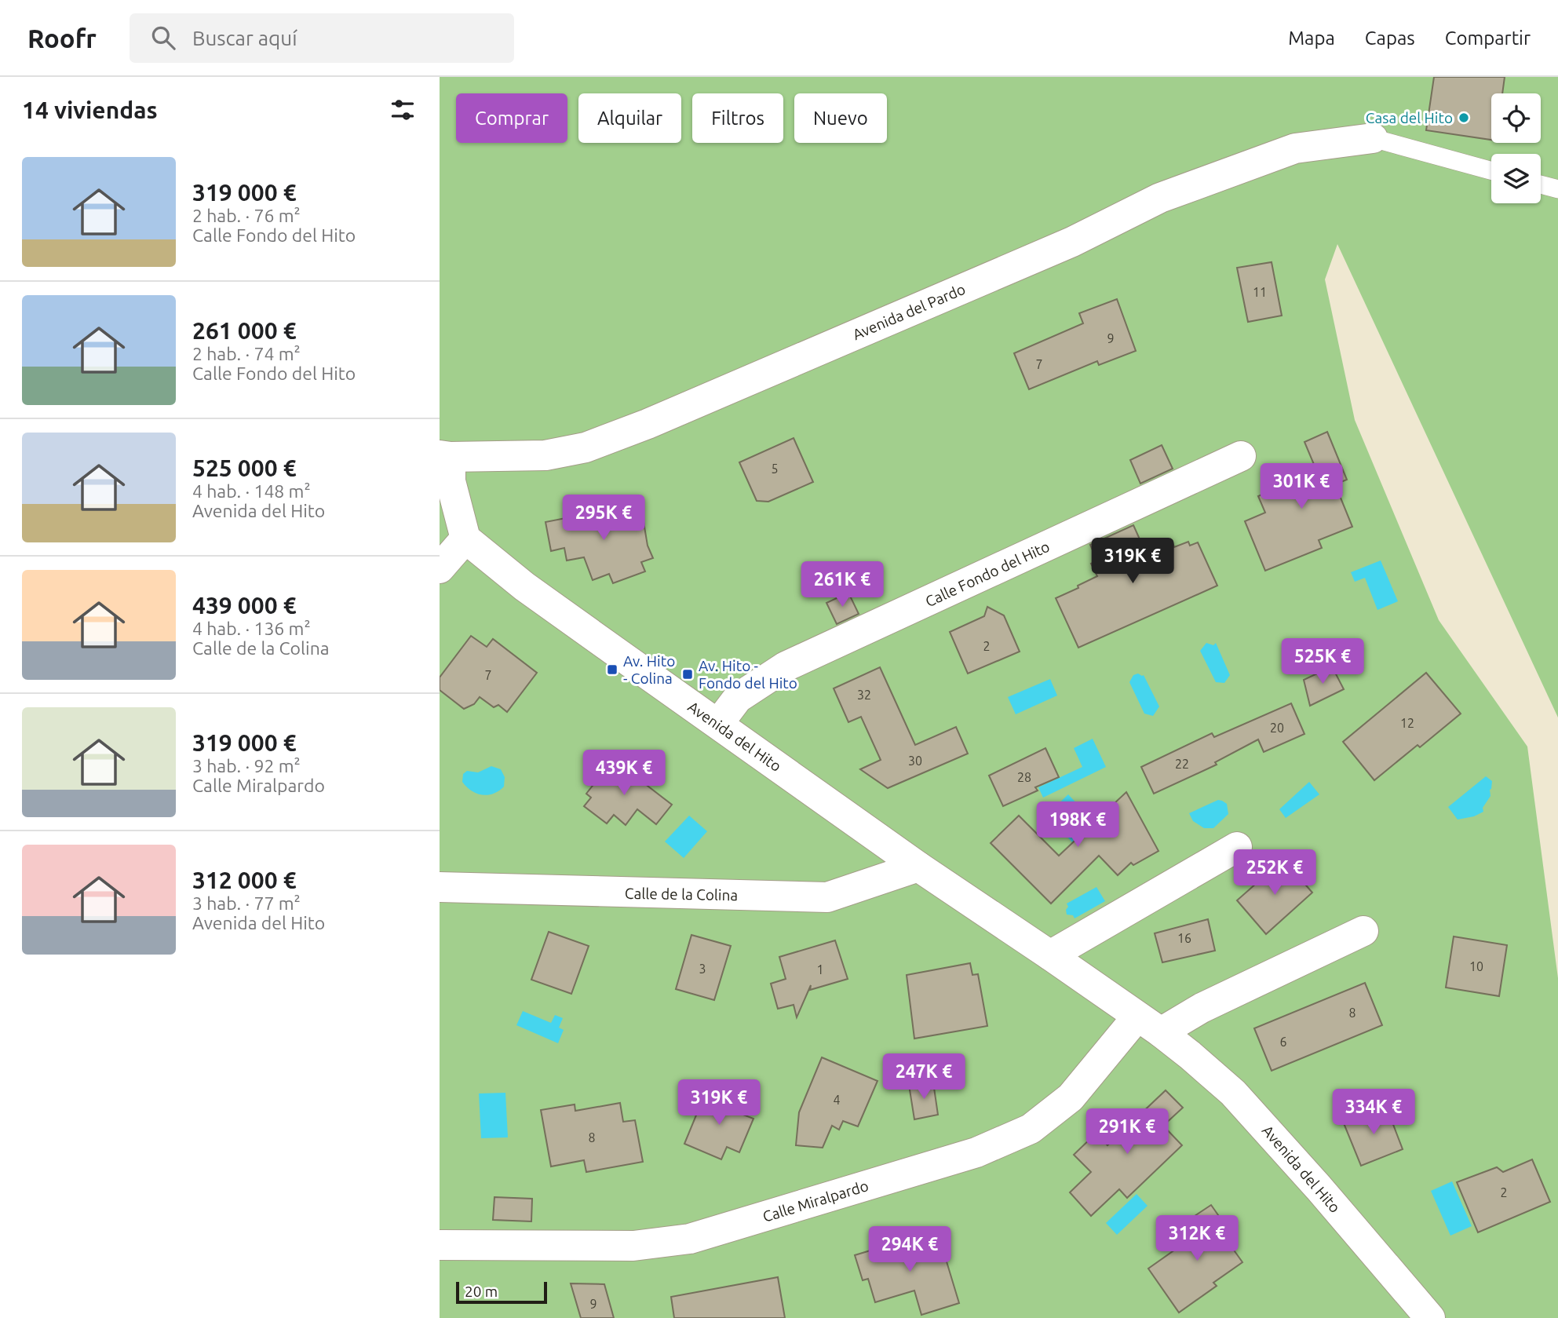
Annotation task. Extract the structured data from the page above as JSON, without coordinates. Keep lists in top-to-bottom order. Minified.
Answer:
{"streets":{"street":["Avenida del Pardo","Calle Fondo del Hito","Avenida del Hito","Calle de la Colina","Calle Miralpardo"]},"crossings":[["Calle Fondo del Hito","Avenida del Hito"],["Avenida del Hito","Calle de la Colina"],["Avenida del Hito","Calle Miralpardo"]],"places":{"other":["Casa del Hito"],"transit":["Av. Hito - Colina","Av. Hito - Fondo del Hito"]},"house_numbers":["11","9","7","5","2","7","32","12","20","30","22","28","16","10","3","1","8","6","4","8","2","9"],"scale_bar":"20 m","page":{"header":"Roofr","search":"Buscar aquí","nav":["Mapa","Capas","Compartir"],"heading":"14 viviendas","chip":["Comprar","Alquilar","Filtros","Nuevo"],"list":[{"name":"319 000 €","note":"2 hab. · 76 m² · Calle Fondo del Hito"},{"name":"261 000 €","note":"2 hab. · 74 m² · Calle Fondo del Hito"},{"name":"525 000 €","note":"4 hab. · 148 m² · Avenida del Hito"},{"name":"439 000 €","note":"4 hab. · 136 m² · Calle de la Colina"},{"name":"319 000 €","note":"3 hab. · 92 m² · Calle Miralpardo"},{"name":"312 000 €","note":"3 hab. · 77 m² · Avenida del Hito"}],"price":["301K €","295K €","319K €","261K €","525K €","439K €","198K €","252K €","247K €","319K €","334K €","291K €","312K €","294K €"],"scale":"20 m"}}
